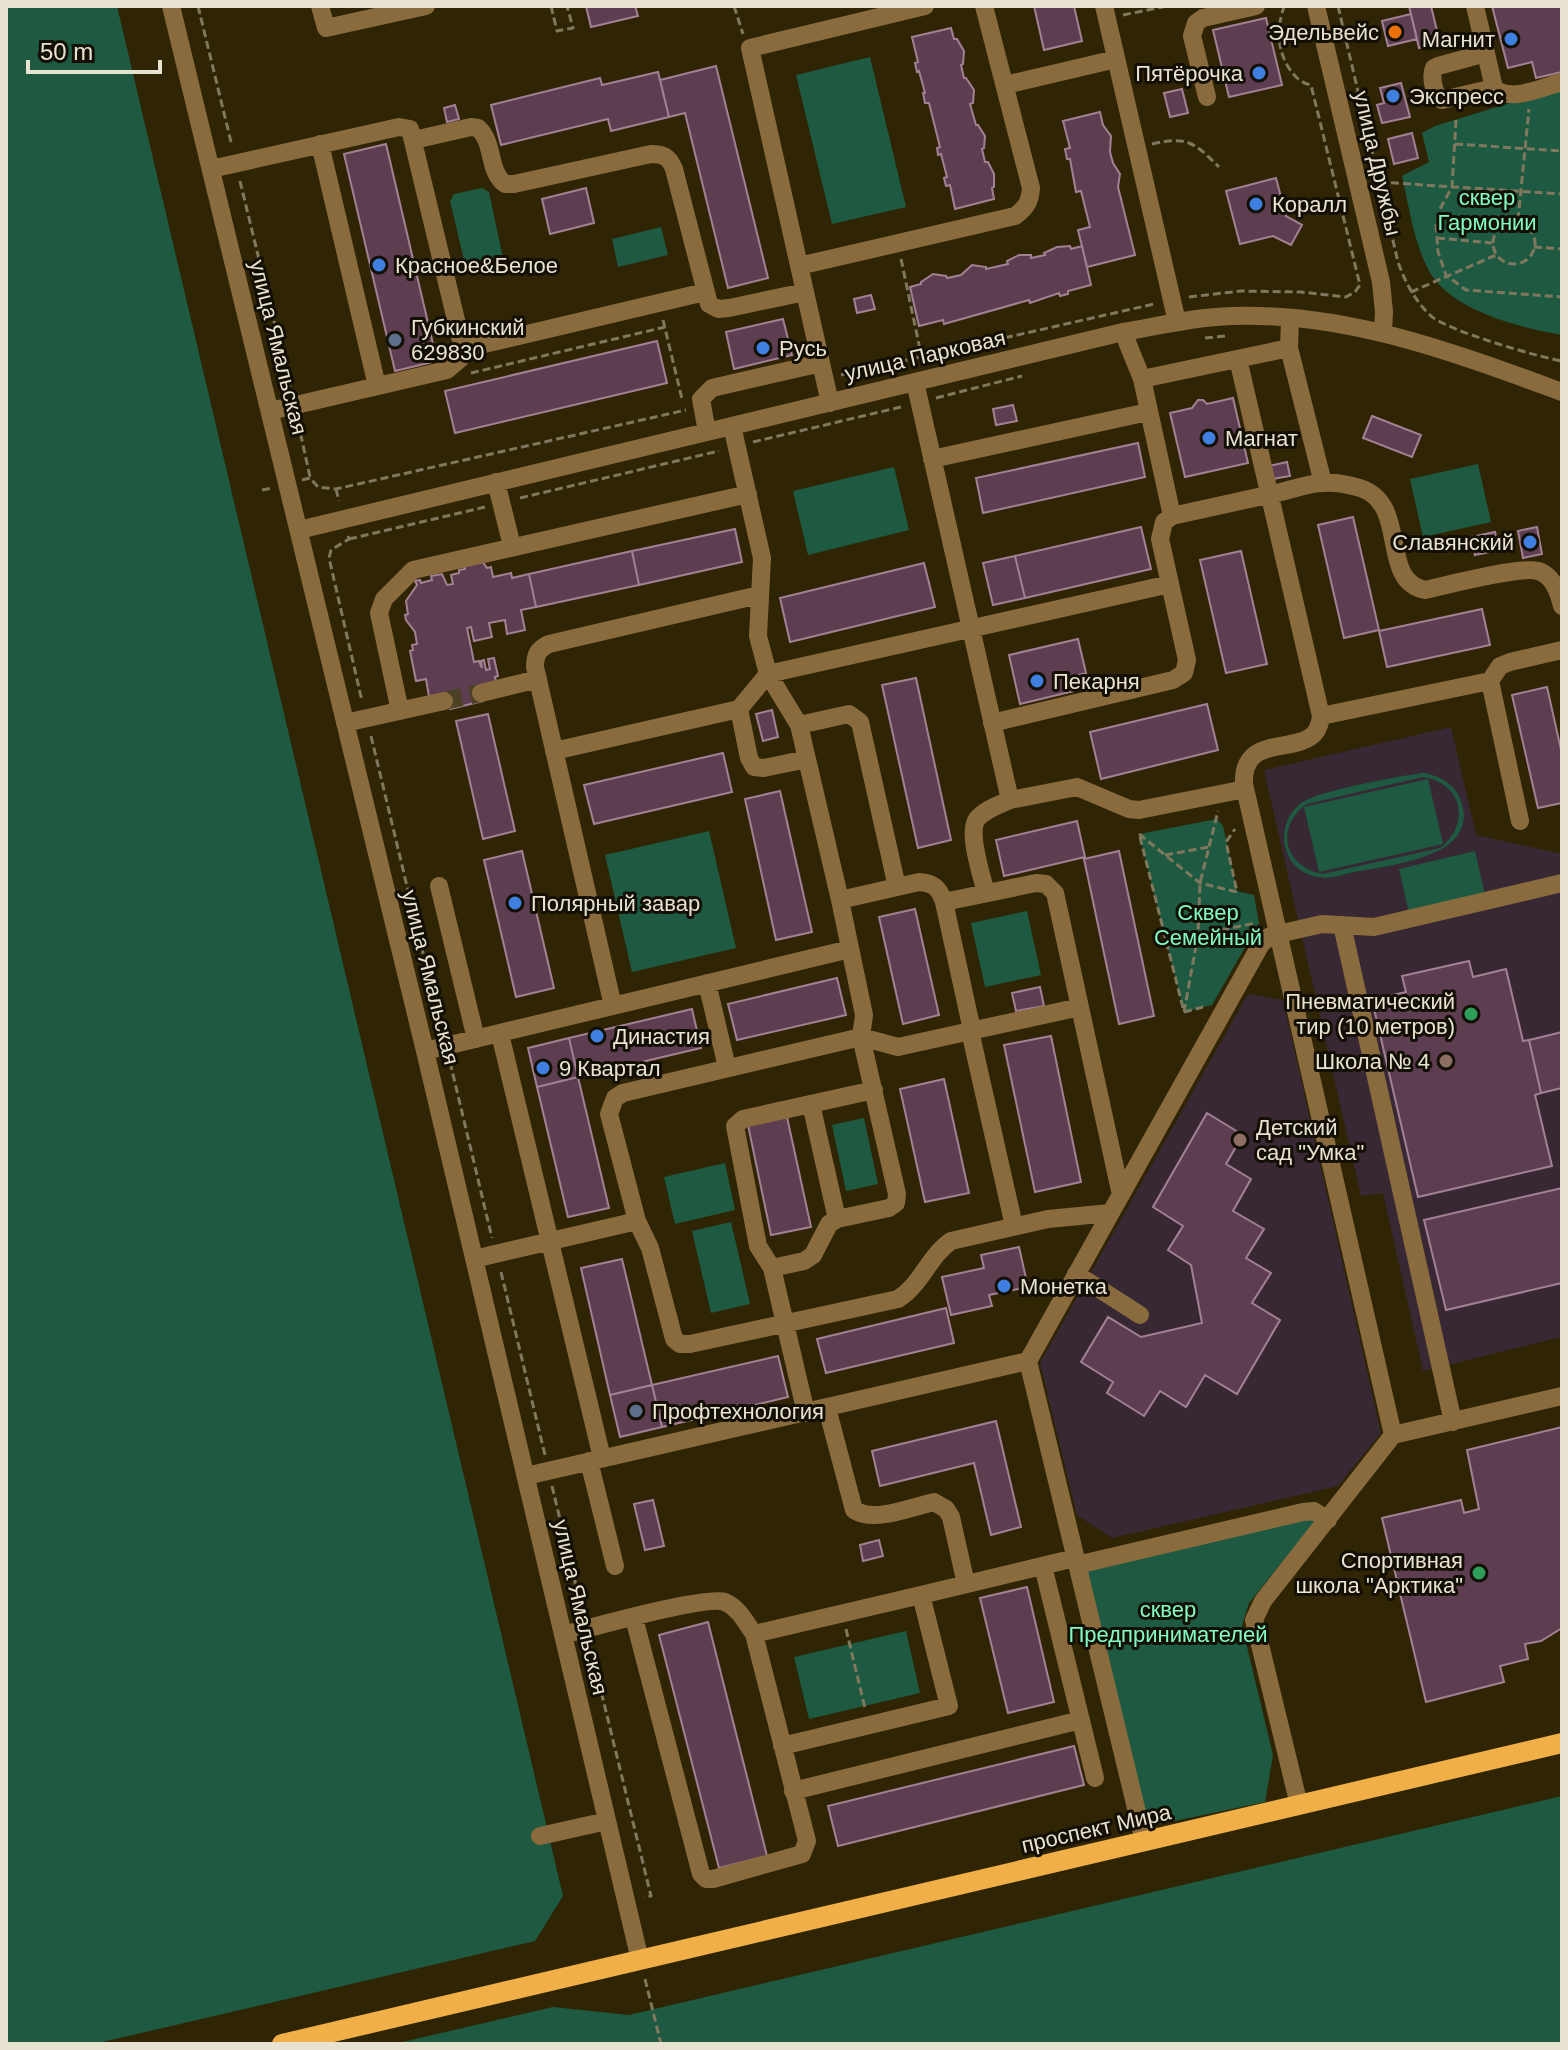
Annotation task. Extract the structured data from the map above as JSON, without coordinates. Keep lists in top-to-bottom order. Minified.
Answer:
{"streets":{"main road":["проспект Мира"],"street":["улица Дружбы","улица Ямальская","улица Парковая"]},"crossings":[["улица Дружбы","улица Парковая"],["улица Ямальская","улица Парковая"],["улица Ямальская","проспект Мира"]],"parks":["сквер Гармонии","Сквер Семейный","сквер Предпринимателей"],"places":["Эдельвейс","Магнит","Пятёрочка","Экспресс","Коралл","Красное&Белое","Губкинский 629830","Русь","Магнат","Славянский","Пекарня","Полярный завар","Пневматический тир (10 метров)","Династия","Школа № 4","9 Квартал","Детский сад \"Умка\"","Монетка","Профтехнология","Спортивная школа \"Арктика\""],"scale_bar":"50 m"}
